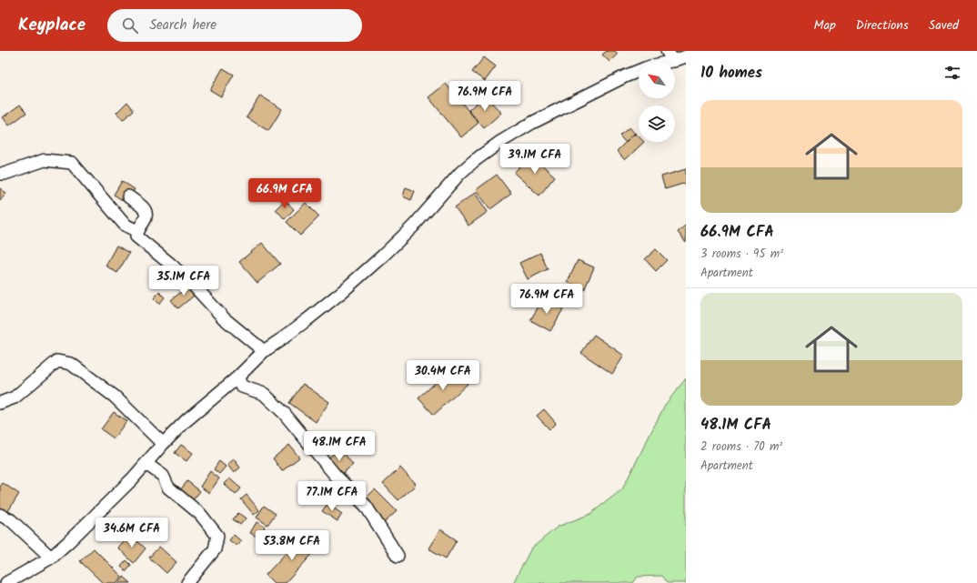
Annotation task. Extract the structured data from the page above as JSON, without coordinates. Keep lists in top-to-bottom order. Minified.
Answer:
{"north":"top left","page":{"header":"Keyplace","search":"Search here","nav":["Map","Directions","Saved"],"heading":"10 homes","price":["76.9M CFA","39.1M CFA","66.9M CFA","35.1M CFA","76.9M CFA","30.4M CFA","48.1M CFA","77.1M CFA","34.6M CFA","53.8M CFA"],"list":[{"name":"66.9M CFA","note":"3 rooms · 95 m² · Apartment"},{"name":"48.1M CFA","note":"2 rooms · 70 m² · Apartment"}]}}
